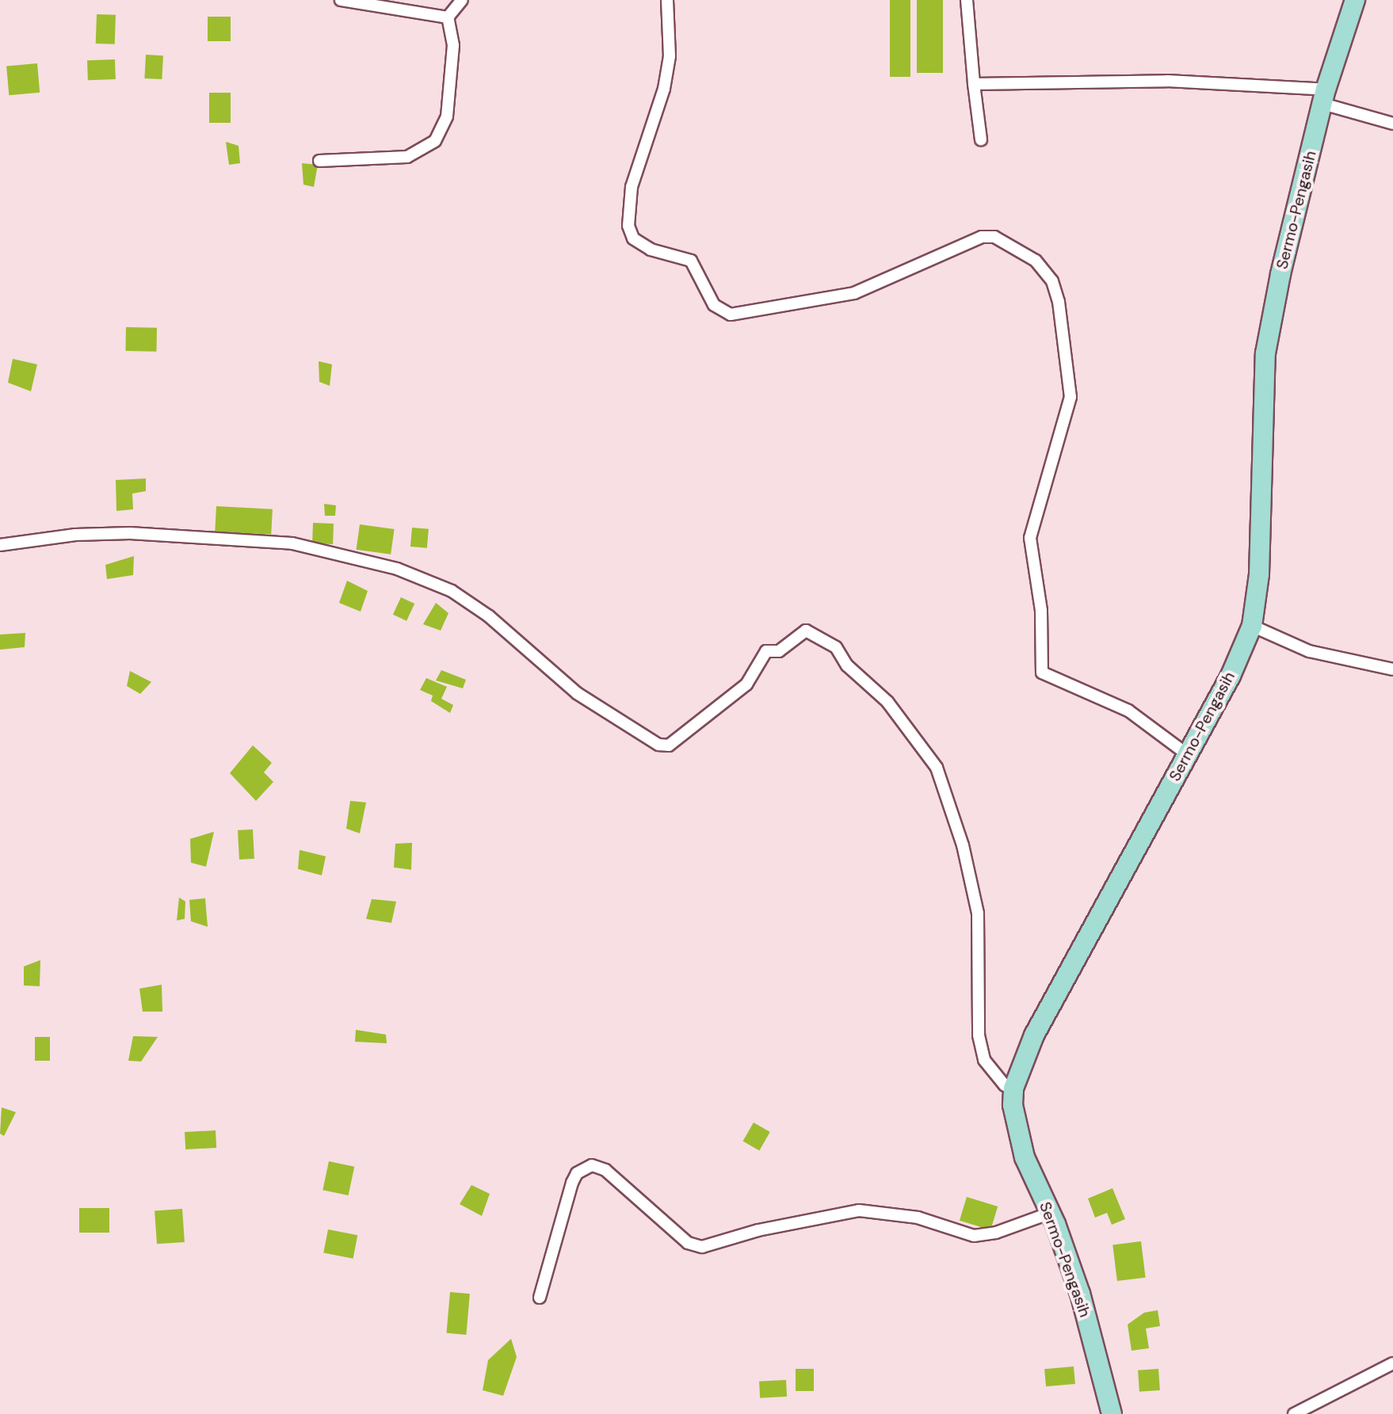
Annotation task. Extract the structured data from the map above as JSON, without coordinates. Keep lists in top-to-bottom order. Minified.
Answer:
{"streets":{"main road":["Sermo-Pengasih"]}}
